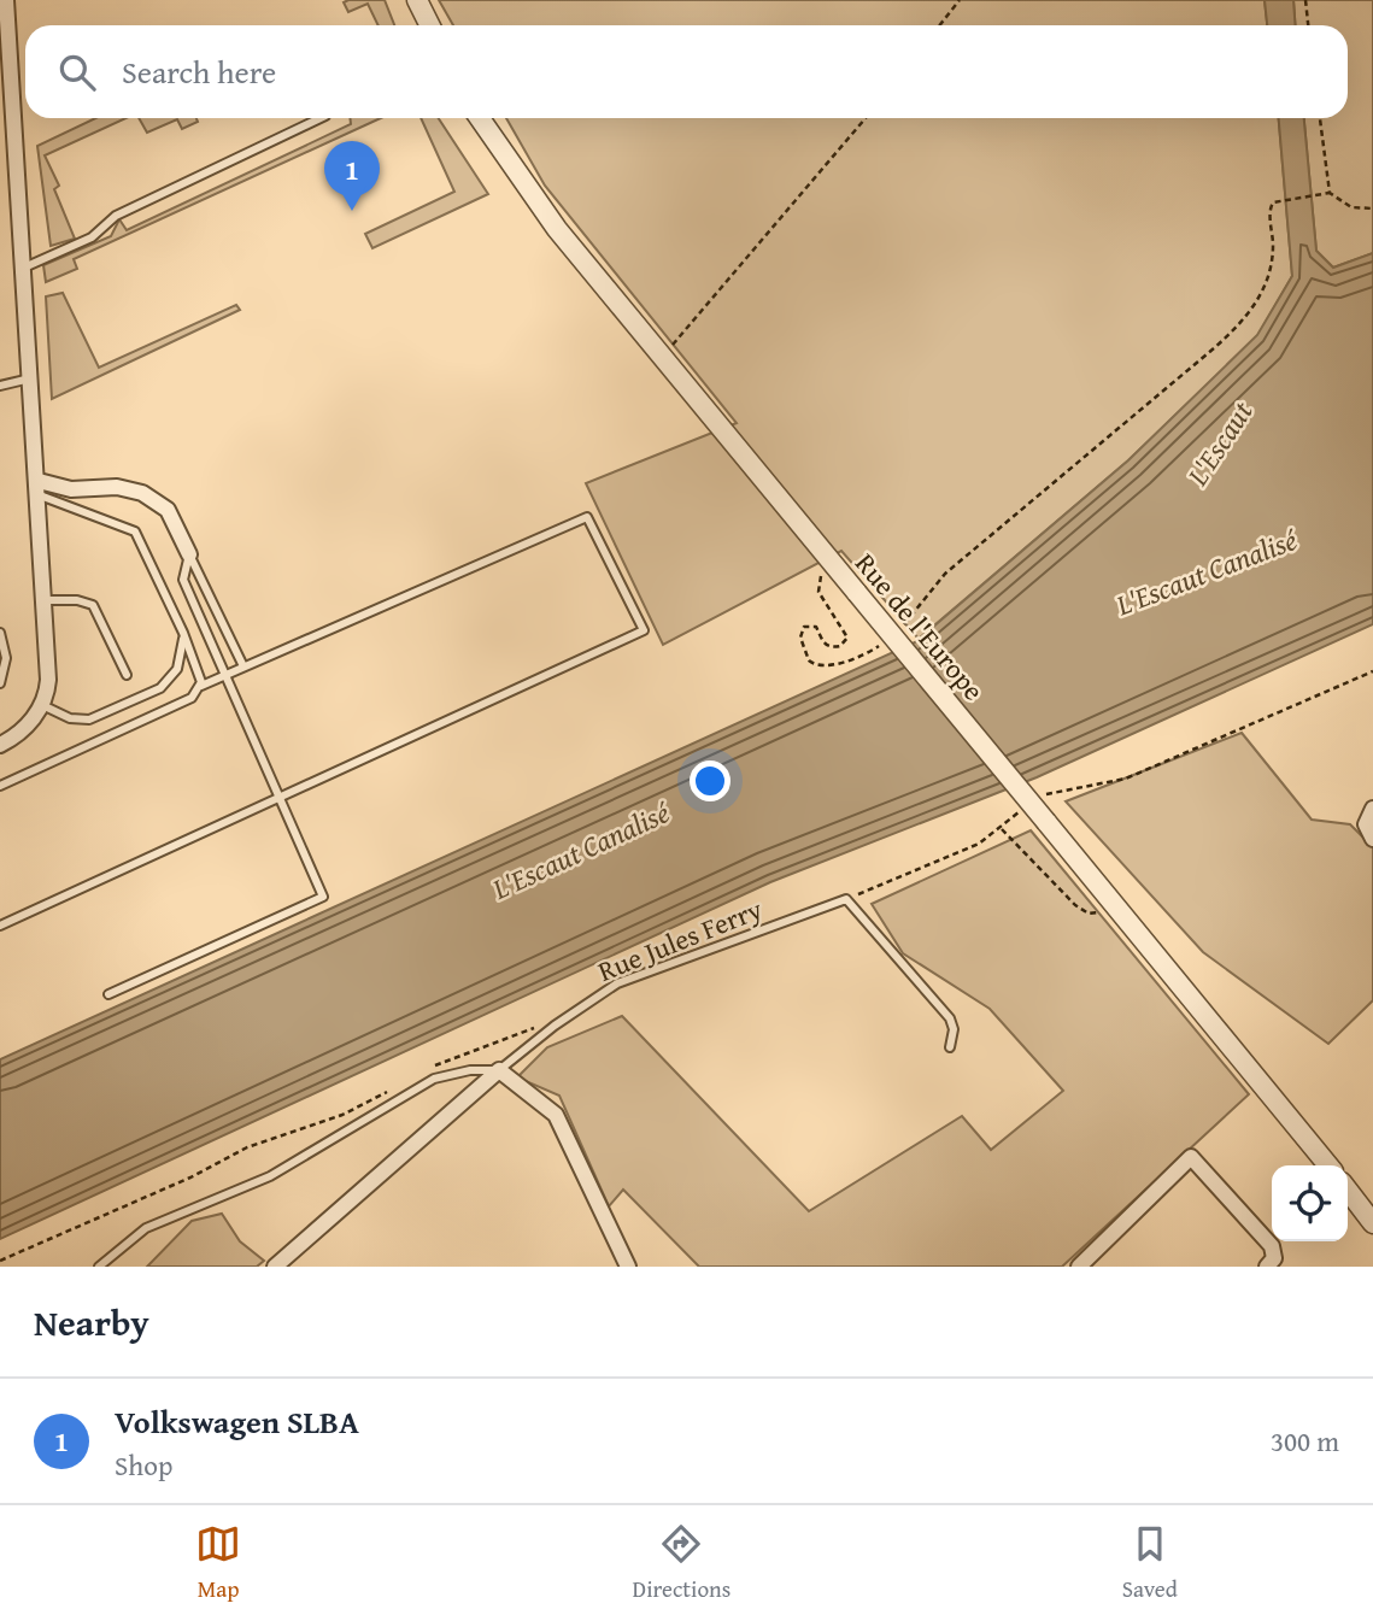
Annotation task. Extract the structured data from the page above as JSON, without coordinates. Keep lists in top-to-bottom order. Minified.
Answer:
{"streets":{"street":["Rue de l'Europe"],"lane":["Rue Jules Ferry"]},"water":["L'Escaut","L'Escaut Canalisé"],"page":{"search":"Search here","pins":"1","heading":"Nearby","list":[{"mark":"1","name":"Volkswagen SLBA","note":"Shop","value":"300 m"}],"nav":["Map","Directions","Saved"]}}
